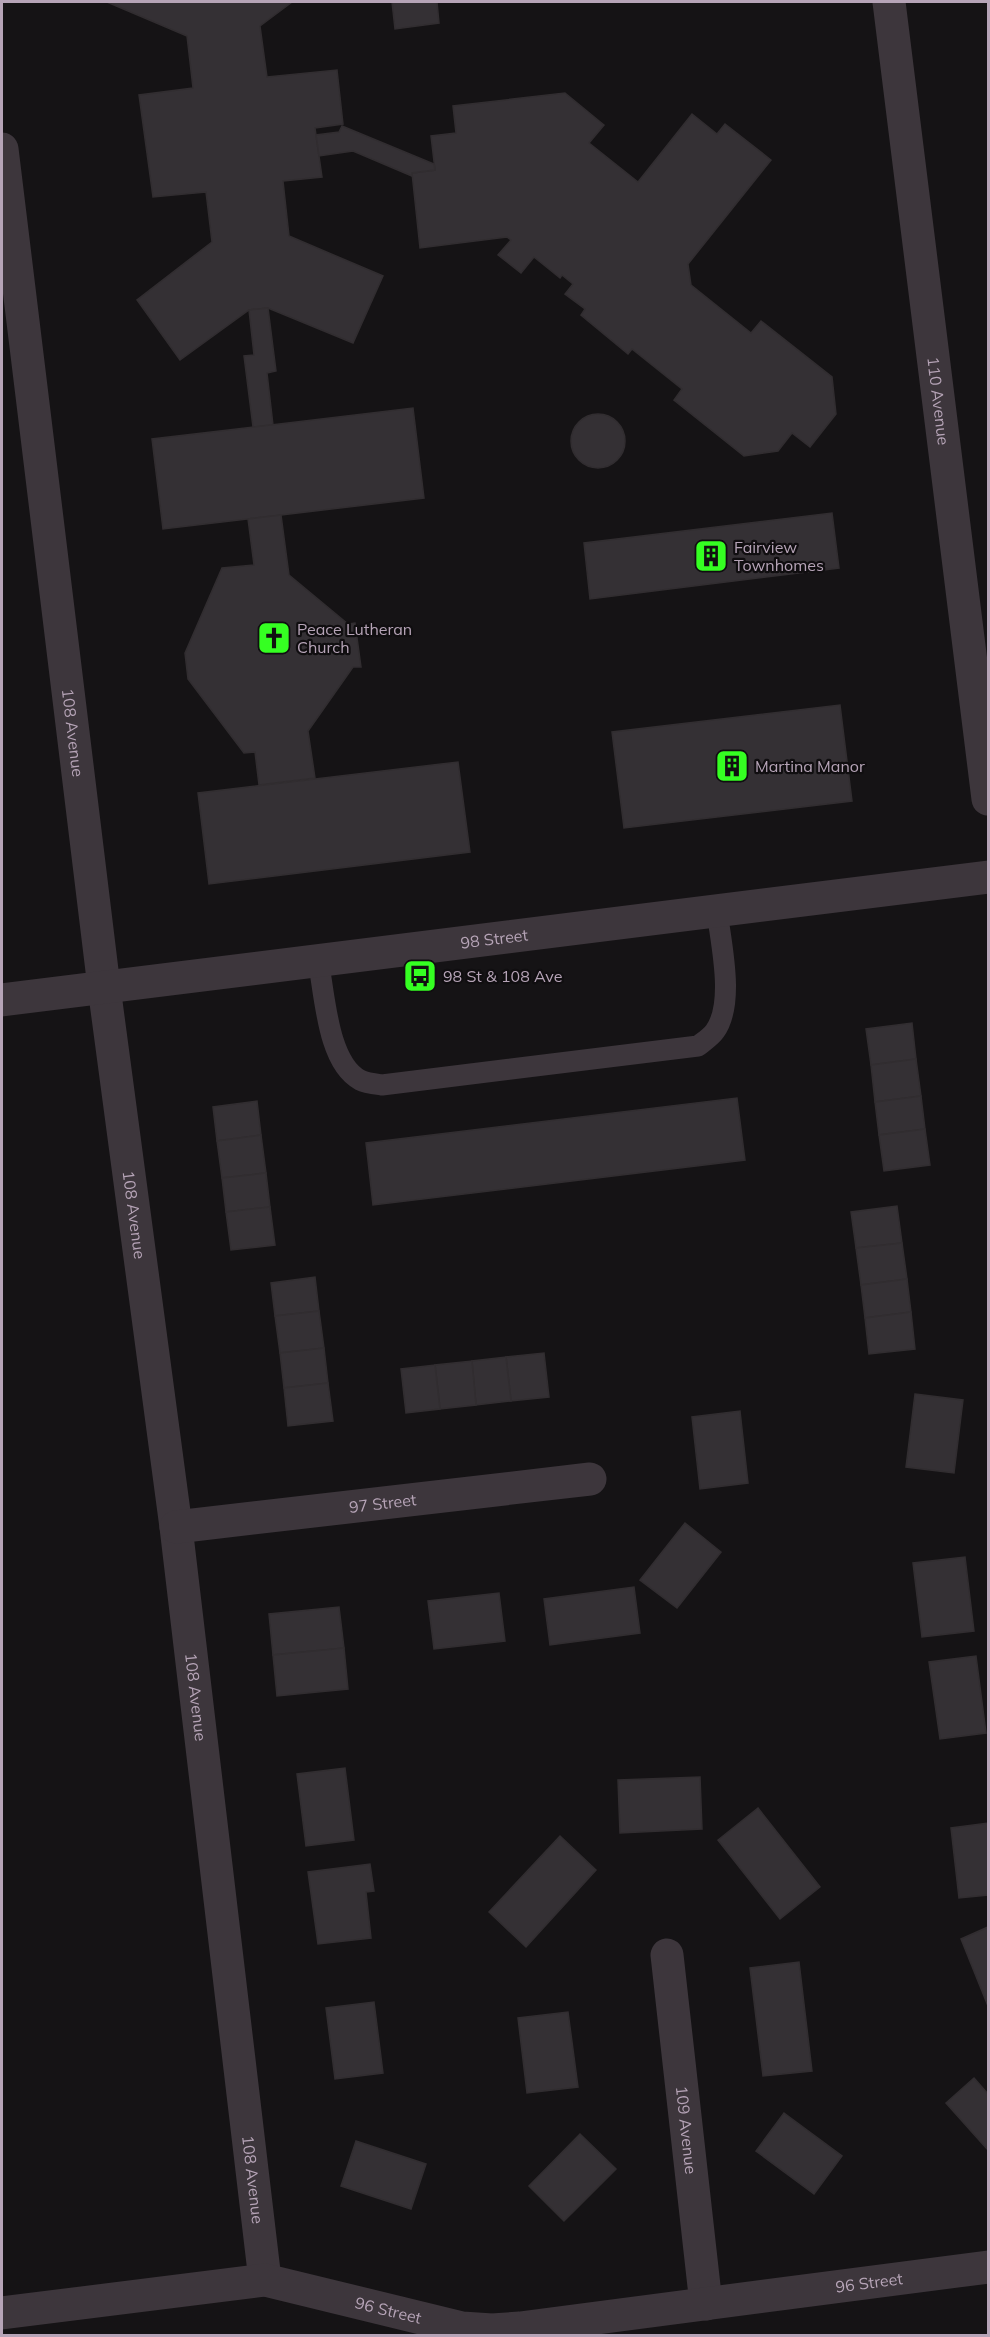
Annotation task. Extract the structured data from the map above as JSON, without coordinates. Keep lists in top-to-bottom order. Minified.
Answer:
{"streets":{"street":["110 Avenue","108 Avenue","98 Street","97 Street","109 Avenue","96 Street"]},"crossings":[["108 Avenue","98 Street"],["108 Avenue","97 Street"],["108 Avenue","96 Street"],["109 Avenue","96 Street"]],"places":{"building":["Fairview Townhomes","Martina Manor"],"church":["Peace Lutheran Church"],"bus stop":["98 St & 108 Ave"]}}
